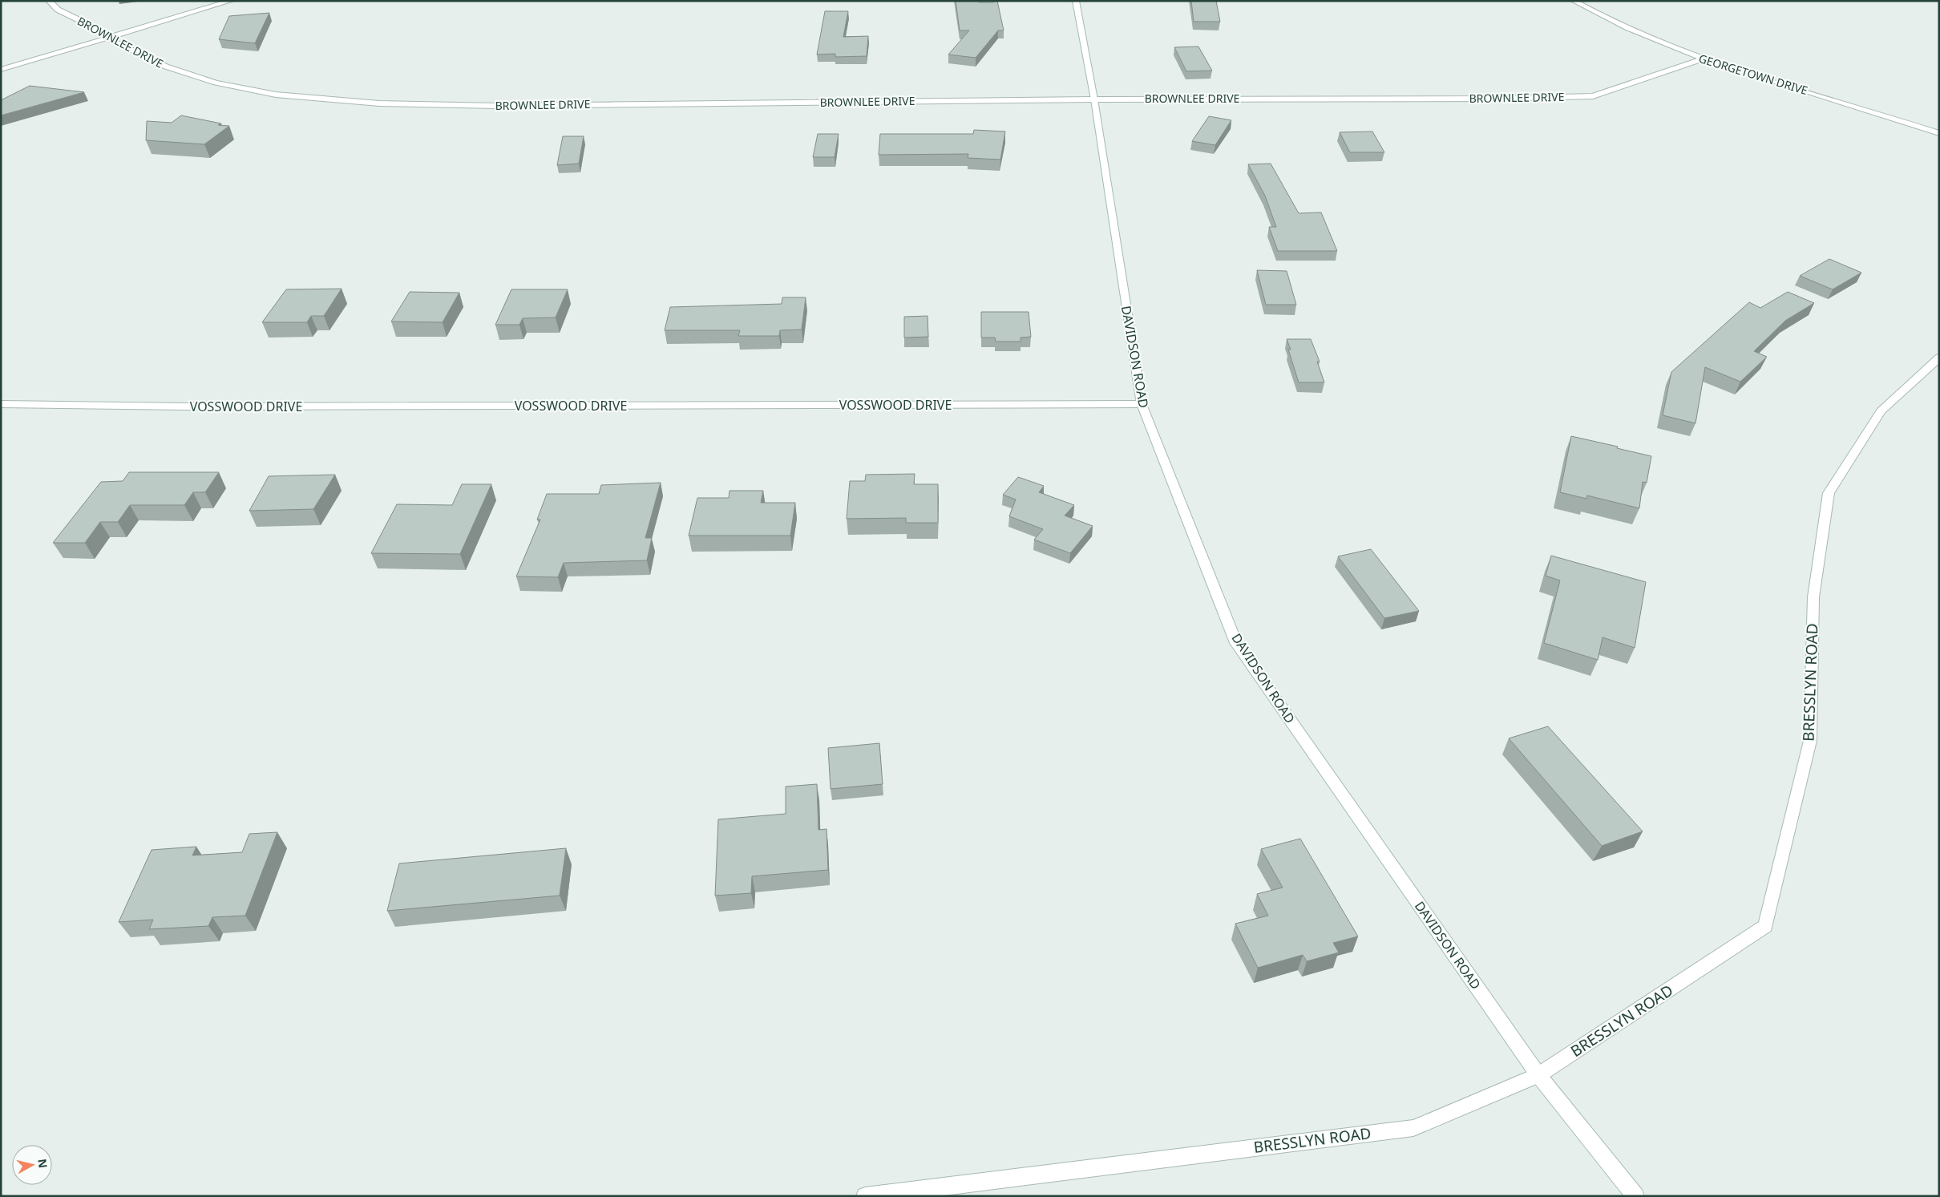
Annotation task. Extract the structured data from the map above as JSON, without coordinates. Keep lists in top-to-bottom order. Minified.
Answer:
{"streets":{"street":["BROWNLEE DRIVE","GEORGETOWN DRIVE","DAVIDSON ROAD","VOSSWOOD DRIVE","BRESSLYN ROAD"]},"crossings":[["BROWNLEE DRIVE","GEORGETOWN DRIVE"],["BROWNLEE DRIVE","DAVIDSON ROAD"],["DAVIDSON ROAD","VOSSWOOD DRIVE"],["DAVIDSON ROAD","BRESSLYN ROAD"]],"north":"right"}
